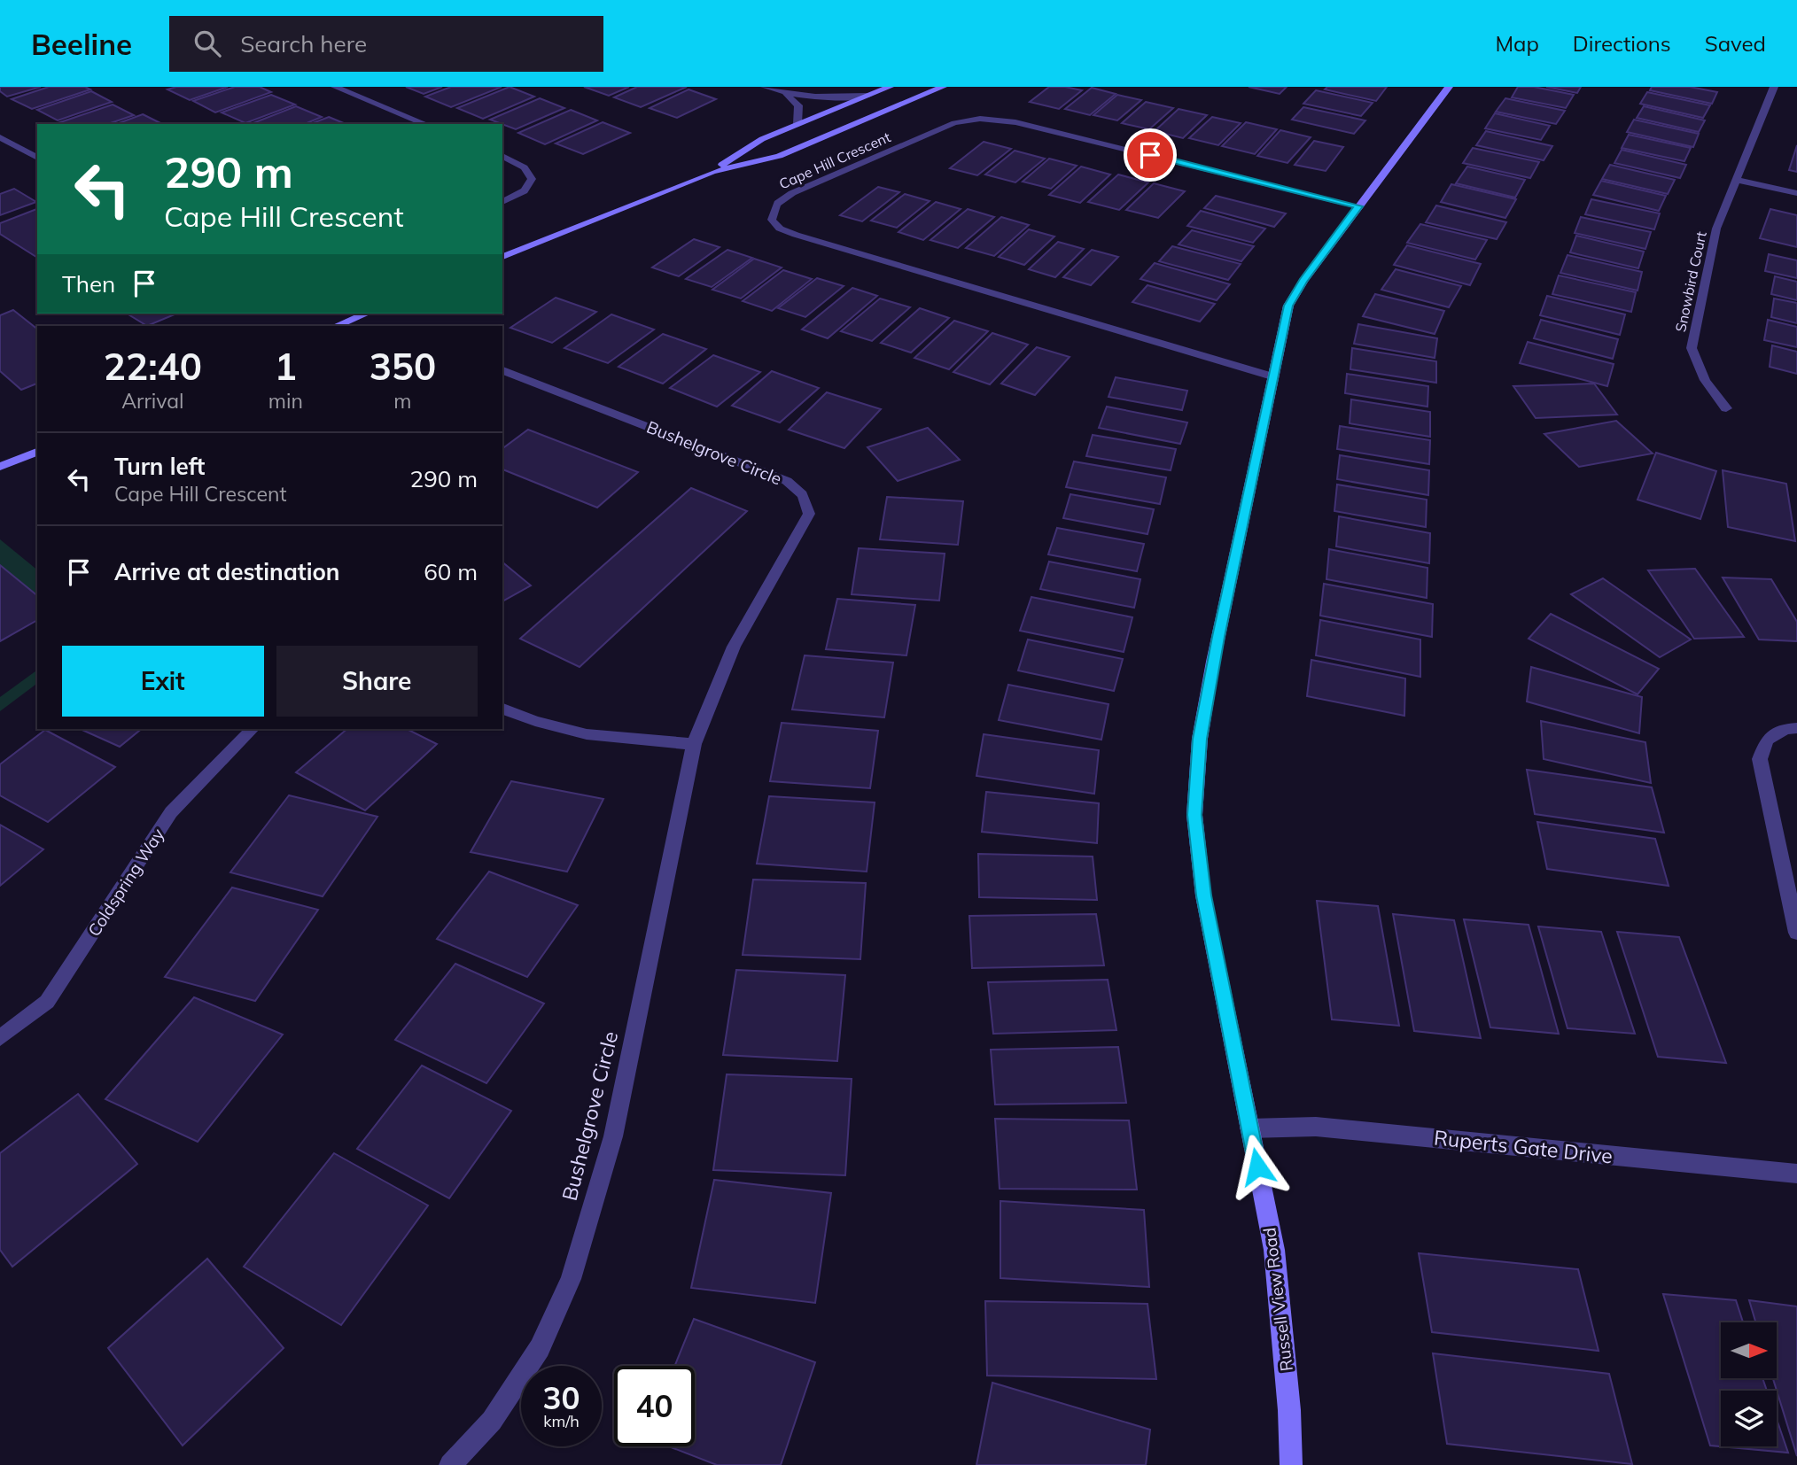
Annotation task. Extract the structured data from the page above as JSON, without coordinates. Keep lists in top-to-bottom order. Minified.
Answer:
{"streets":{"street":["Cape Hill Crescent","Snowbird Court","Bushelgrove Circle","Coldspring Way","Ruperts Gate Drive","Russell View Road"]},"crossings":[["Cape Hill Crescent","Russell View Road"],["Ruperts Gate Drive","Russell View Road"]],"north":"right","page":{"header":"Beeline","search":"Search here","nav":["Map","Directions","Saved"],"turn":["290 m","Cape Hill Crescent"],"then":"Then","eta":["22:40","Arrival","1","min","350","m"],"list":[{"name":"Turn left","note":"Cape Hill Crescent","value":"290 m"},{"name":"Arrive at destination","value":"60 m"}],"buttons":["Exit","Share"],"speed":"30 km/h","limit":"40"}}
